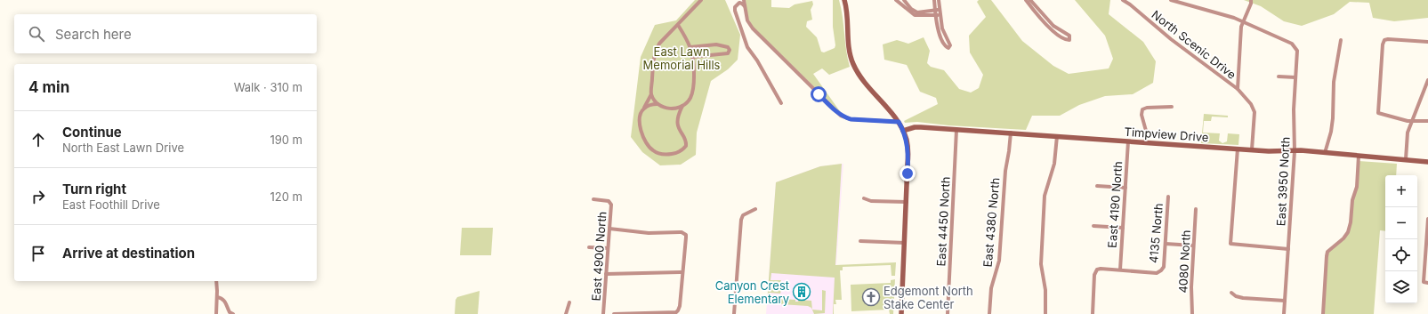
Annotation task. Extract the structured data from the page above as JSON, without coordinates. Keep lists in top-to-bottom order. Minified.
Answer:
{"streets":{"street":["North Scenic Drive","Timpview Drive","East 3950 North","East 4190 North","East 4450 North","East 4380 North","4135 North","East 4900 North","4080 North"]},"crossings":[["North Scenic Drive","Timpview Drive"],["Timpview Drive","East 3950 North"],["Timpview Drive","East 4190 North"],["Timpview Drive","East 4450 North"],["Timpview Drive","East 4380 North"],["East 4190 North","4135 North"]],"parks":["East Lawn Memorial Hills"],"places":{"building":["Canyon Crest Elementary"],"church":["Edgemont North Stake Center"]},"page":{"search":"Search here","heading":["4 min","Walk · 310 m"],"list":[["Continue","North East Lawn Drive","190 m"],["Turn right","East Foothill Drive","120 m"],"Arrive at destination"],"map_buttons":["+","−"]}}
